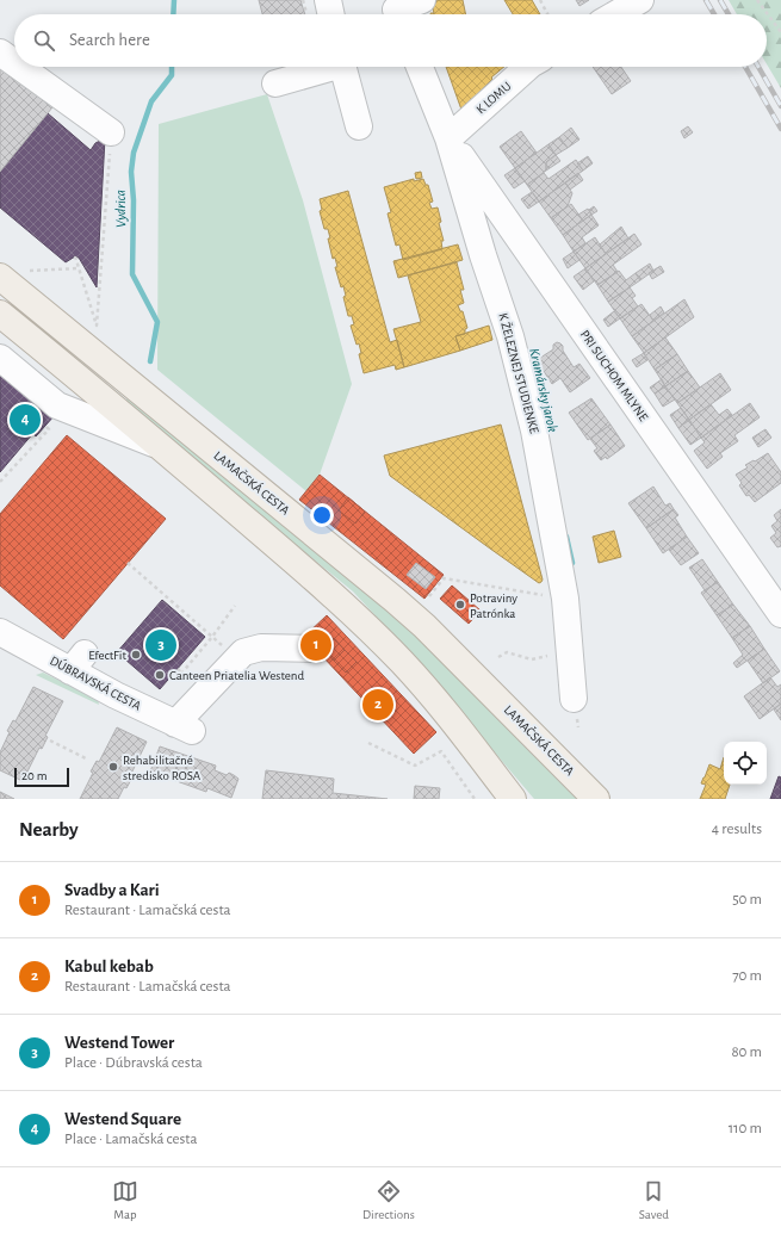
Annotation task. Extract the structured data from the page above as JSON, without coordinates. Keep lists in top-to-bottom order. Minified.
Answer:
{"streets":{"main road":["LAMAČSKÁ CESTA"],"street":["K LOMU","K ŽELEZNEJ STUDIENKE","PRI SUCHOM MLYNE","DÚBRAVSKÁ CESTA"]},"crossings":[["K LOMU","K ŽELEZNEJ STUDIENKE"],["K LOMU","PRI SUCHOM MLYNE"],["K ŽELEZNEJ STUDIENKE","PRI SUCHOM MLYNE"]],"water":["Vydrica","Kramársky jarok"],"places":["Potraviny Patrónka","EfectFit","Canteen Priatelia Westend","Rehabilitačné stredisko ROSA"],"scale_bar":"20 m","page":{"search":"Search here","pins":["4","1","3","2"],"scale":"20 m","heading":["Nearby","4 results"],"list":[{"mark":"1","name":"Svadby a Kari","note":"Restaurant · Lamačská cesta","value":"50 m"},{"mark":"2","name":"Kabul kebab","note":"Restaurant · Lamačská cesta","value":"70 m"},{"mark":"3","name":"Westend Tower","note":"Place · Dúbravská cesta","value":"80 m"},{"mark":"4","name":"Westend Square","note":"Place · Lamačská cesta","value":"110 m"}],"nav":["Map","Directions","Saved"]}}
